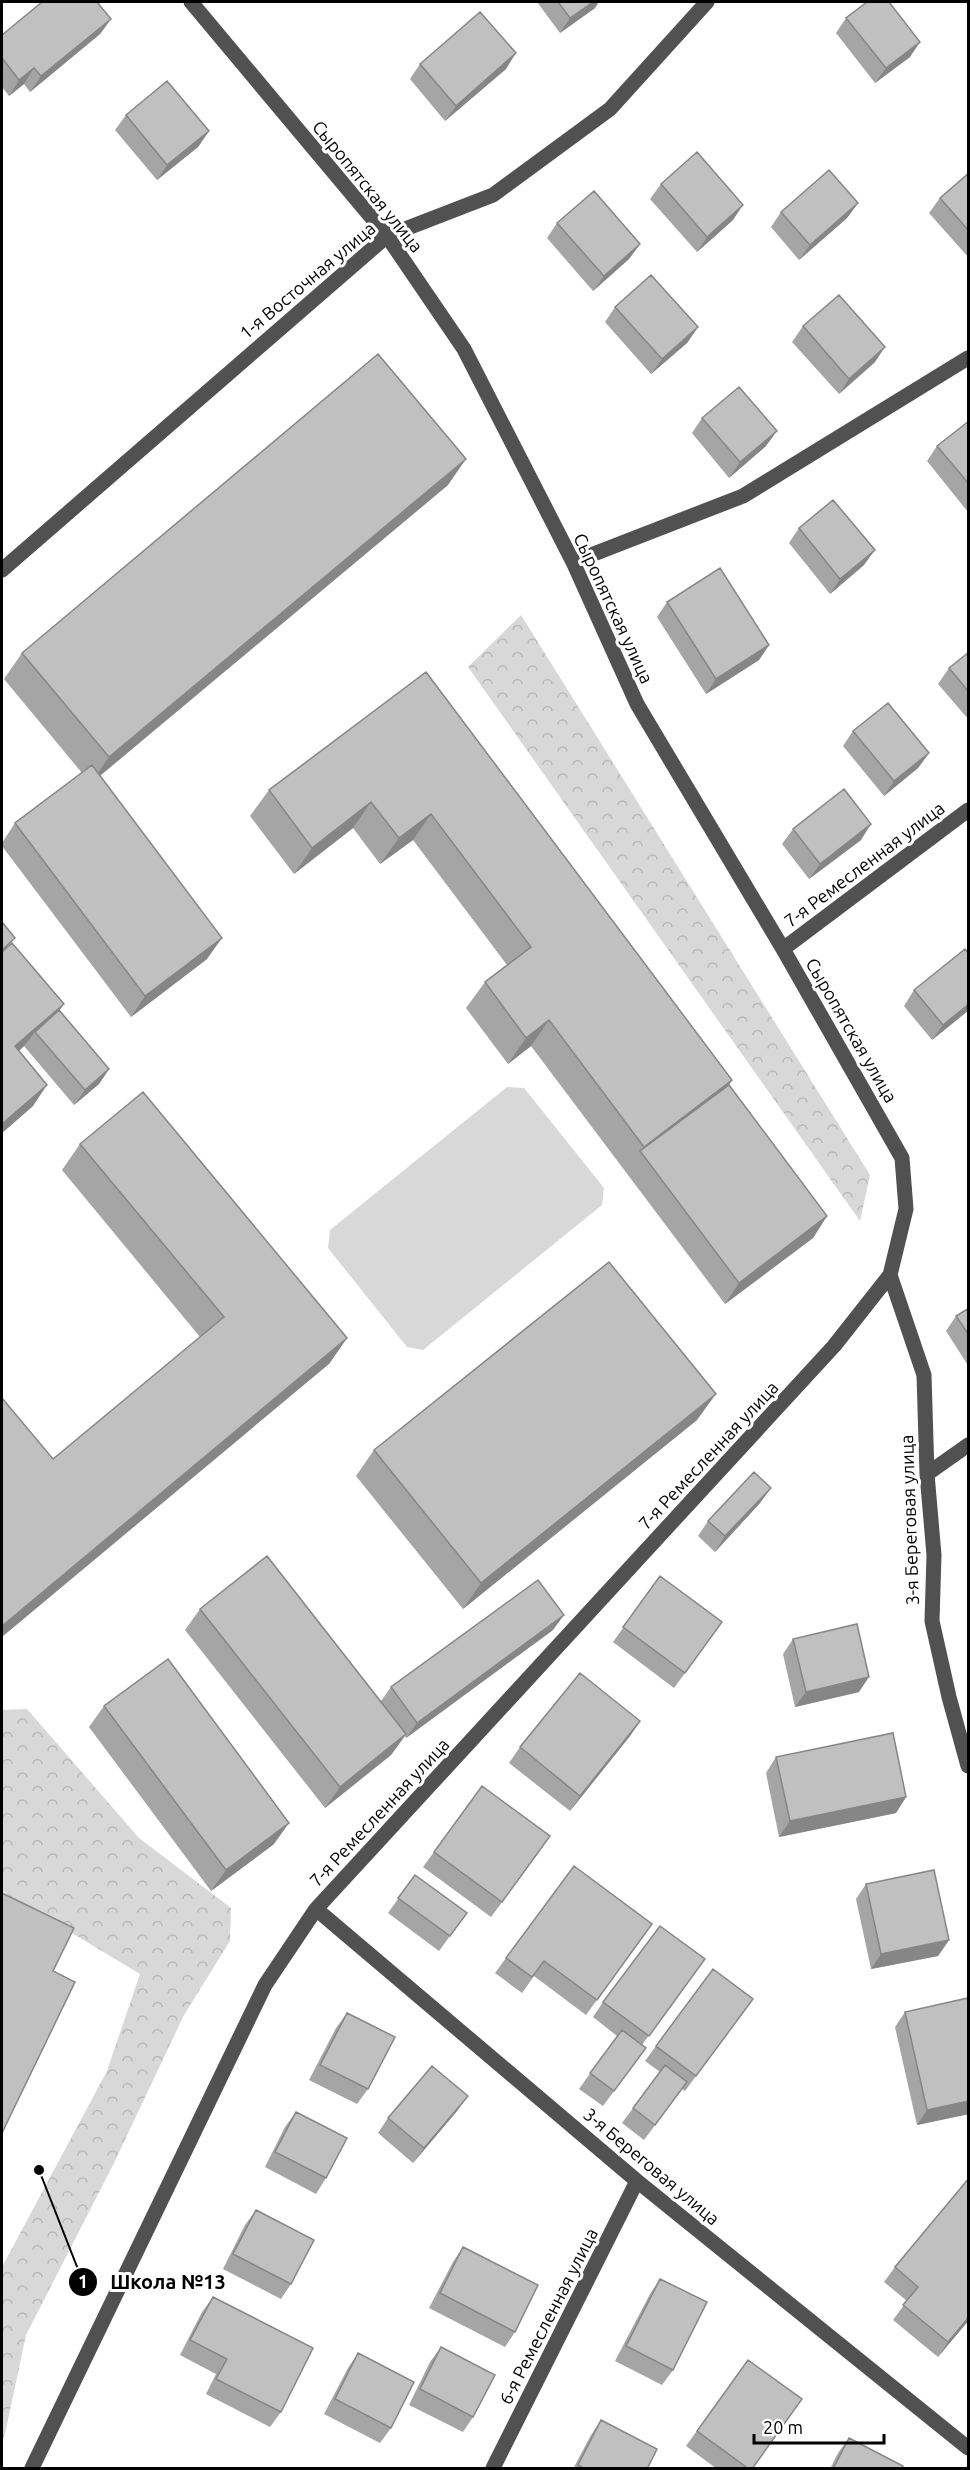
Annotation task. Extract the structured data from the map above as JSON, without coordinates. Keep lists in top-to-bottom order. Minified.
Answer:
{"streets":{"street":["Сыропятская улица","1-я Восточная улица","7-я Ремесленная улица","3-я Береговая улица","6-я Ремесленная улица"]},"crossings":[["Сыропятская улица","1-я Восточная улица"],["Сыропятская улица","7-я Ремесленная улица"],["Сыропятская улица","3-я Береговая улица"],["7-я Ремесленная улица","3-я Береговая улица"],["3-я Береговая улица","6-я Ремесленная улица"]],"places":["Школа №13"],"scale_bar":"20 m"}
